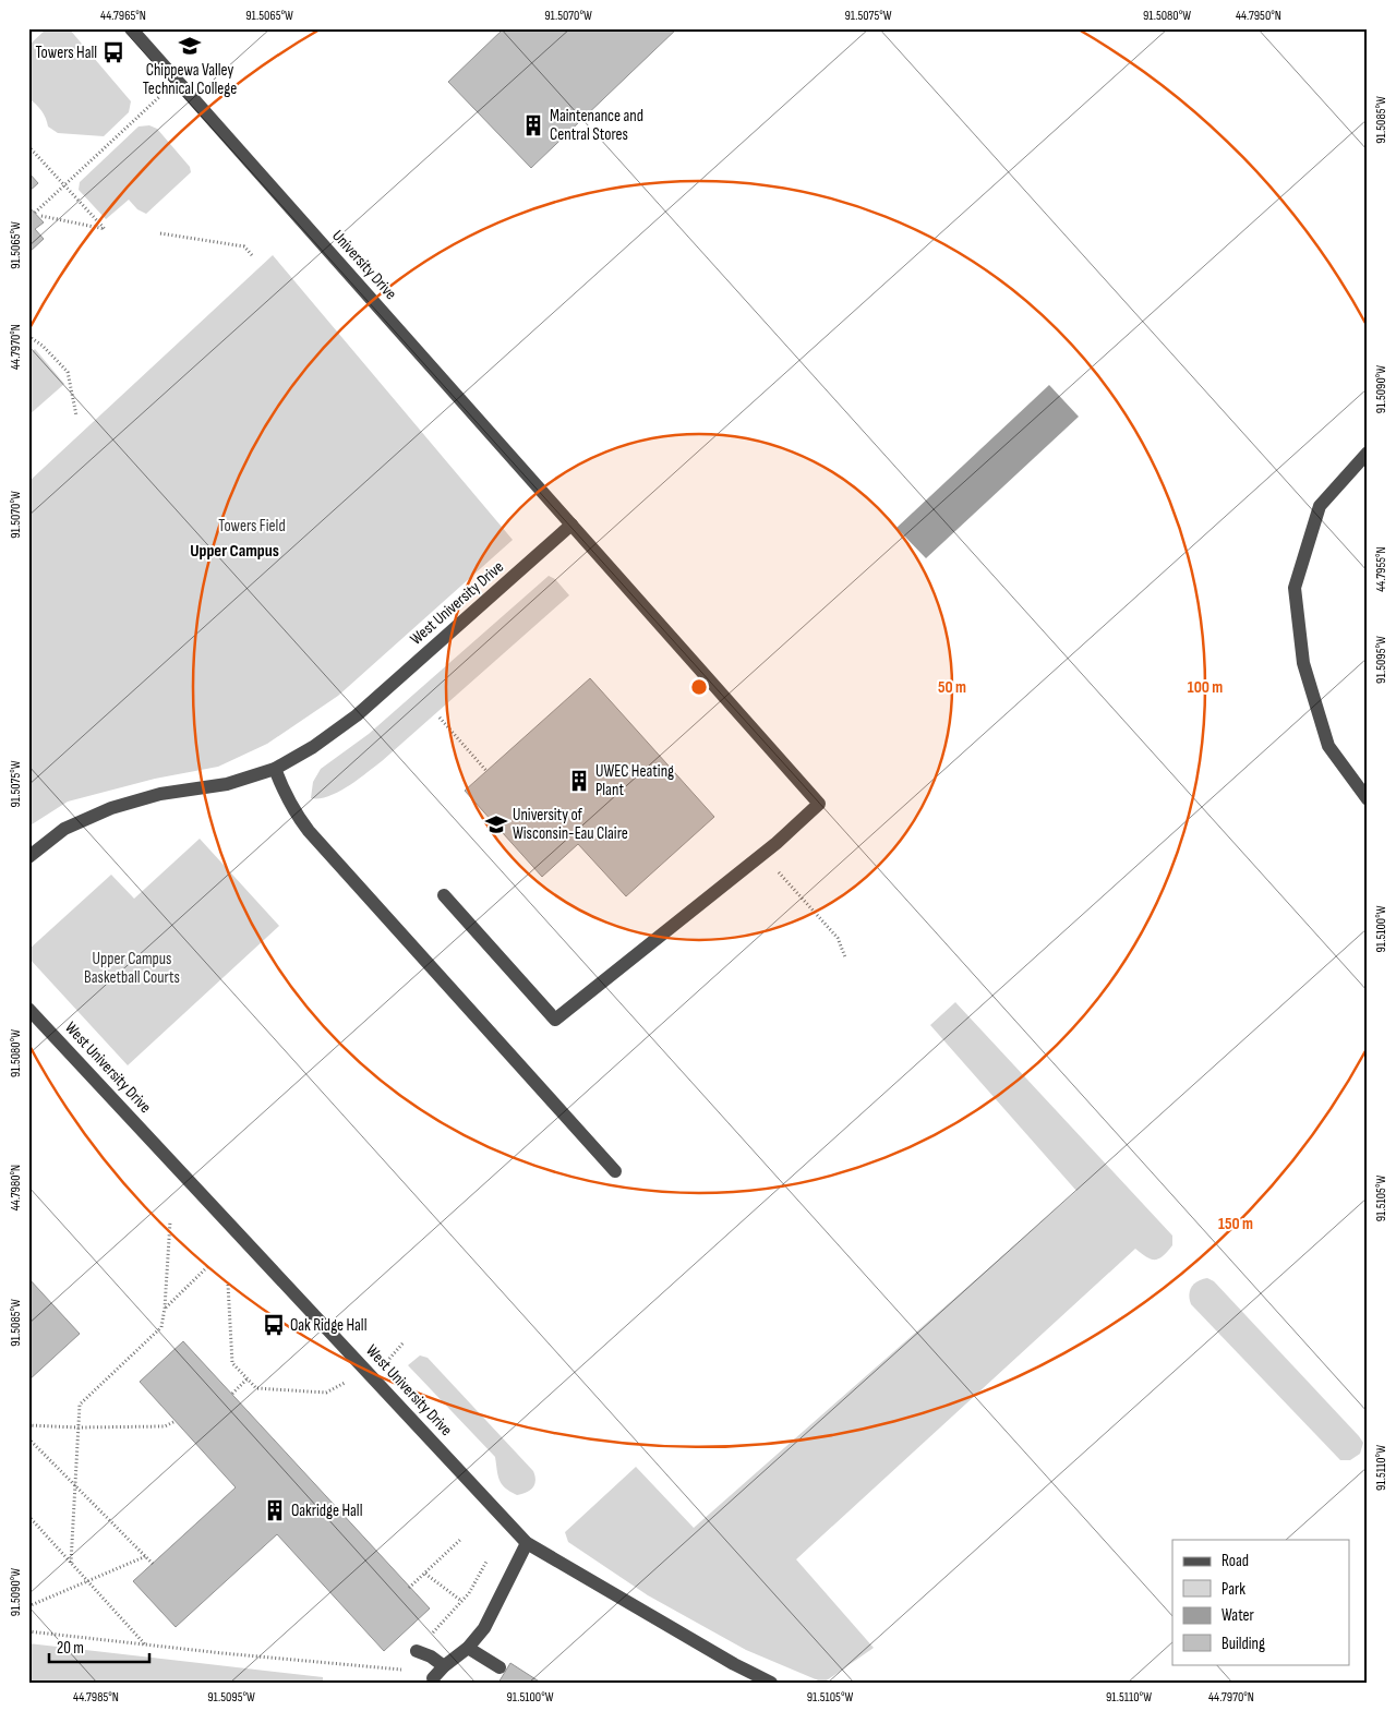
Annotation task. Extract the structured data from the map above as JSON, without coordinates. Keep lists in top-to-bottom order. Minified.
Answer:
{"streets":{"street":["University Drive","West University Drive"]},"crossings":[["University Drive","West University Drive"]],"districts":["Upper Campus"],"parks":["Towers Field","Upper Campus Basketball Courts"],"places":{"school or university":["Chippewa Valley Technical College","University of Wisconsin-Eau Claire"],"bus stop":["Towers Hall","Oak Ridge Hall"],"building":["Maintenance and Central Stores","UWEC Heating Plant","Oakridge Hall"]},"legend":["Road","Park","Water","Building"],"scale_bar":"20 m","coordinates":["44.7965°N","91.5065°W","91.5070°W","91.5075°W","91.5080°W","44.7950°N","91.5085°W","44.7970°N","91.5090°W","44.7955°N","91.5095°W","91.5100°W","44.7980°N","91.5105°W","91.5110°W","44.7985°N"],"rings":["50 m","100 m","150 m"]}
